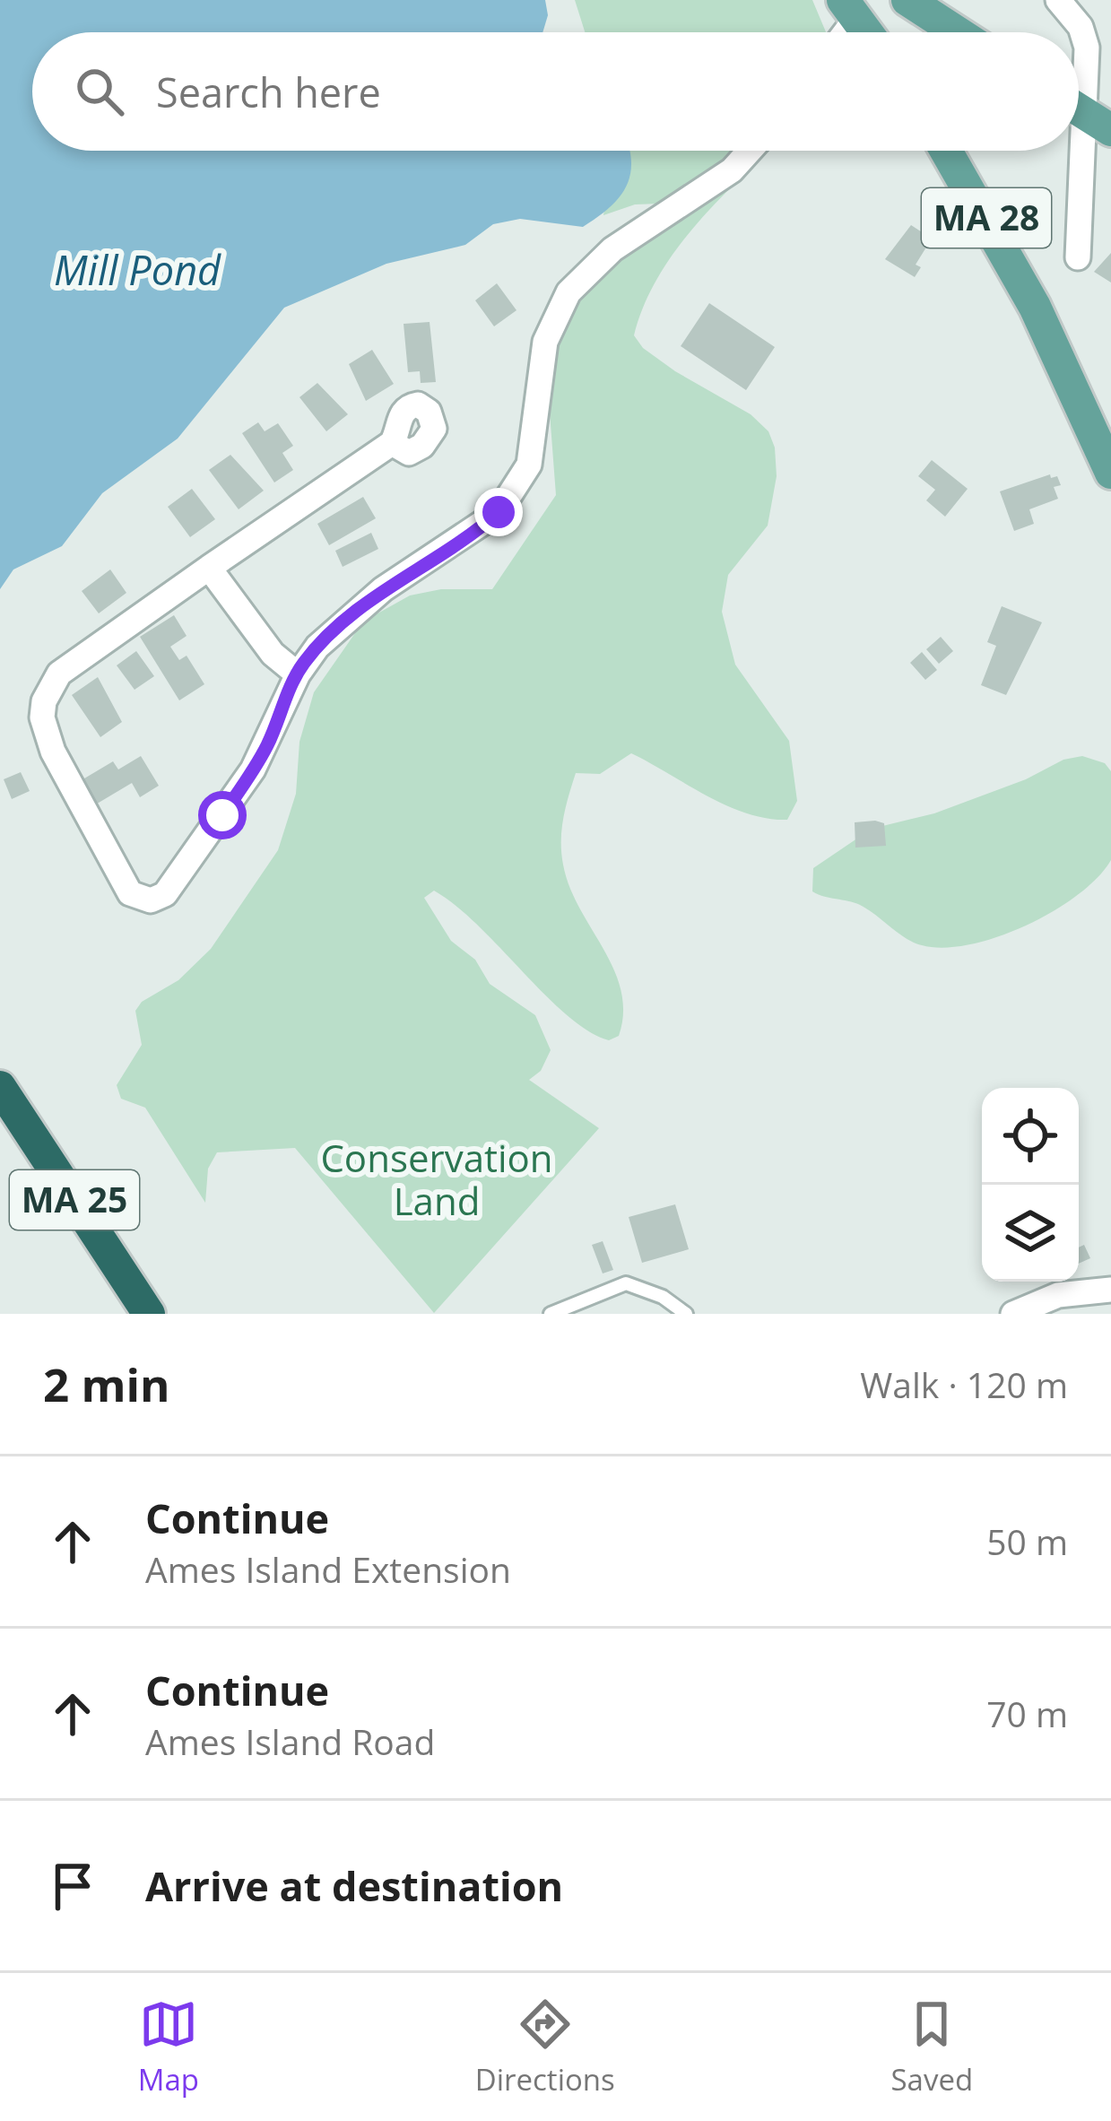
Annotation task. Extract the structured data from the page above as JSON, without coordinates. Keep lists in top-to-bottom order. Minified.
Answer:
{"streets":{"highway":["MA 25"],"main road":["MA 28"]},"water":["Mill Pond"],"parks":["Conservation Land"],"page":{"search":"Search here","heading":["2 min","Walk · 120 m"],"list":[["Continue","Ames Island Extension","50 m"],["Continue","Ames Island Road","70 m"],"Arrive at destination"],"nav":["Map","Directions","Saved"]}}
